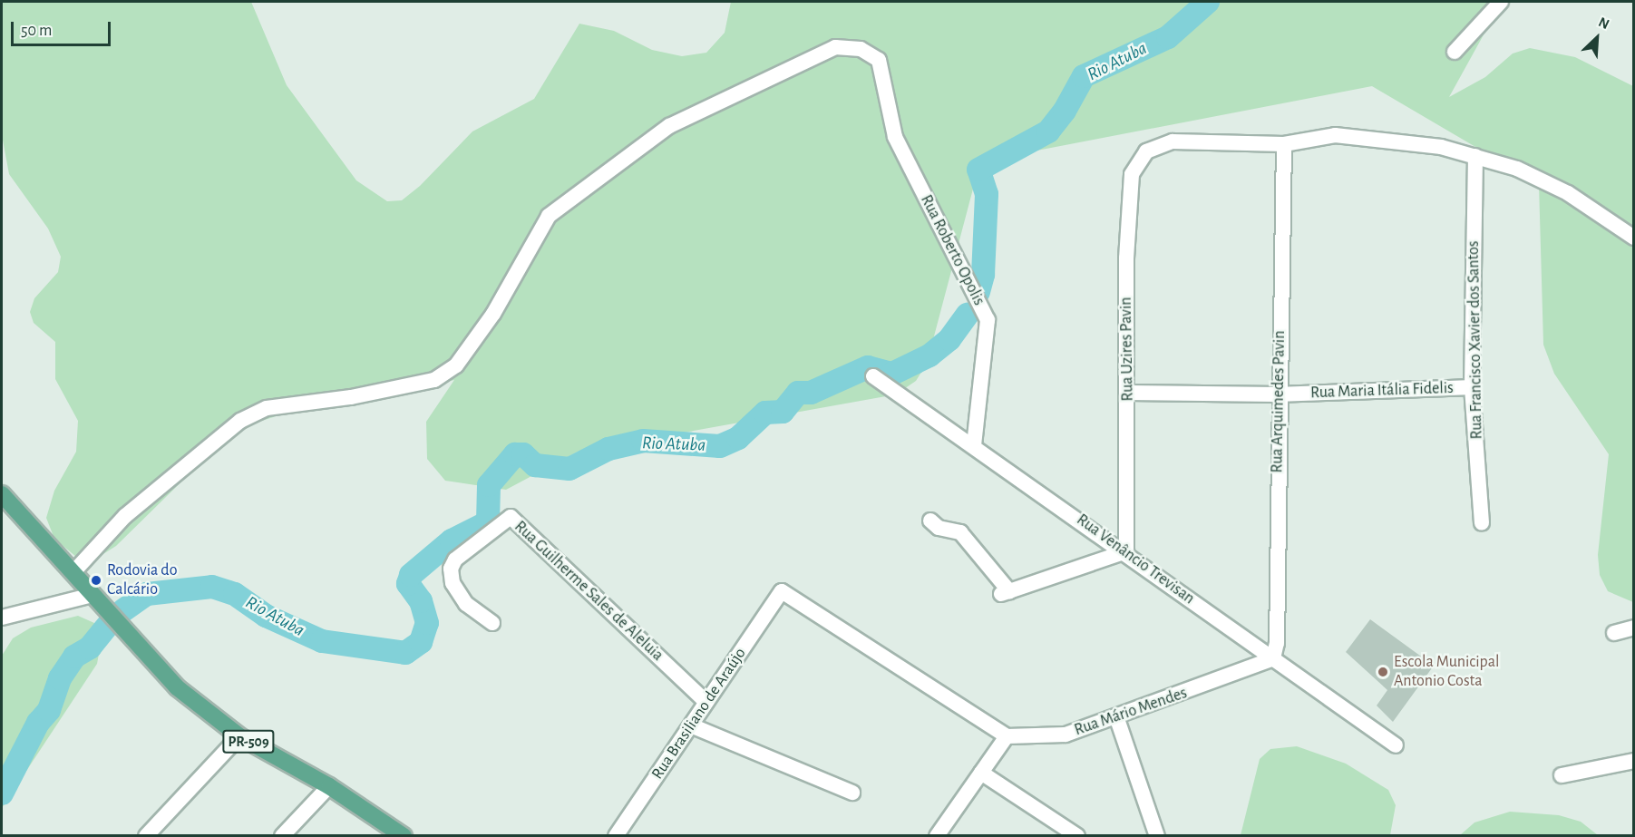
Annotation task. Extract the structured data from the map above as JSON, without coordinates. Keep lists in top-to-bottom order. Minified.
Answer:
{"streets":{"main road":["PR-509"],"street":["Rua Roberto Opolis","Rua Francisco Xavier dos Santos","Rua Uzires Pavin","Rua Maria Itália Fidelis","Rua Arquimedes Pavin","Rua Venâncio Trevisan","Rua Guilherme Sales de Aleluia","Rua Mário Mendes","Rua Brasiliano de Araújo"]},"crossings":[["Rua Roberto Opolis","Rua Venâncio Trevisan"],["Rua Roberto Opolis","PR-509"],["Rua Francisco Xavier dos Santos","Rua Maria Itália Fidelis"],["Rua Uzires Pavin","Rua Maria Itália Fidelis"],["Rua Uzires Pavin","Rua Arquimedes Pavin"],["Rua Uzires Pavin","Rua Venâncio Trevisan"],["Rua Maria Itália Fidelis","Rua Arquimedes Pavin"],["Rua Arquimedes Pavin","Rua Venâncio Trevisan"],["Rua Arquimedes Pavin","Rua Mário Mendes"],["Rua Venâncio Trevisan","Rua Mário Mendes"],["Rua Guilherme Sales de Aleluia","Rua Brasiliano de Araújo"],["Rua Mário Mendes","Rua Brasiliano de Araújo"]],"water":["Rio Atuba"],"places":["Rodovia do Calcário","Escola Municipal Antonio Costa"],"scale_bar":"50 m","north":"top right"}
